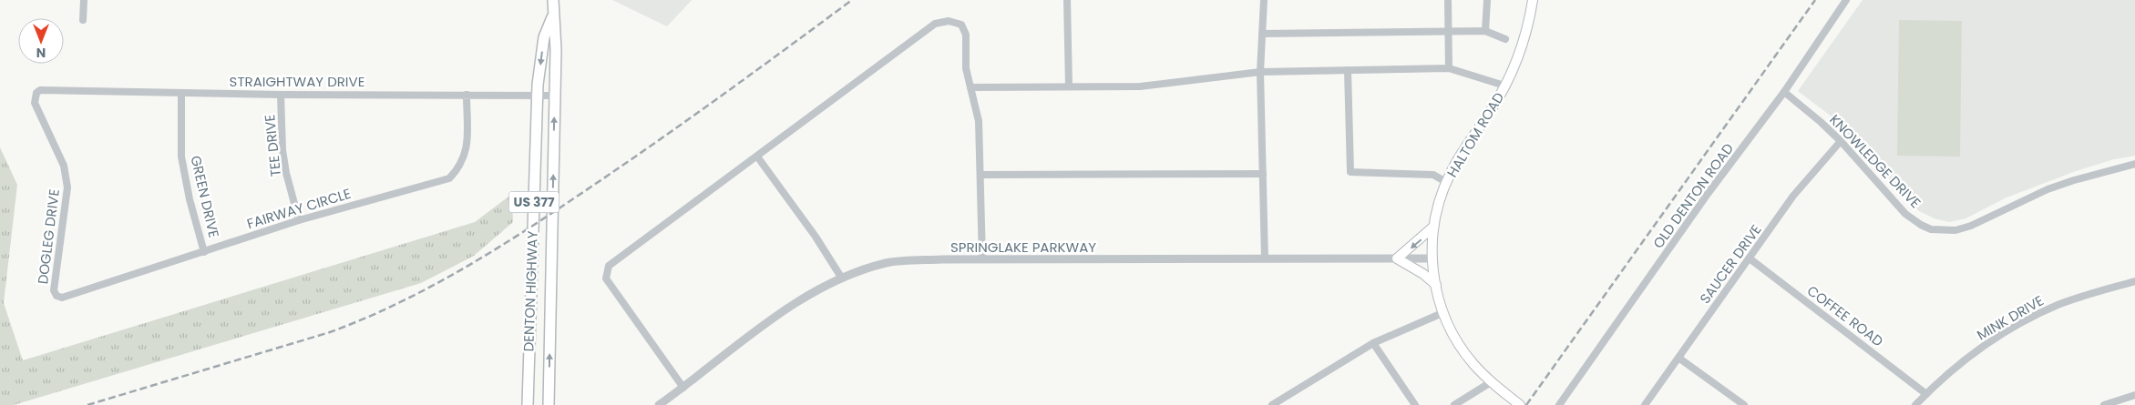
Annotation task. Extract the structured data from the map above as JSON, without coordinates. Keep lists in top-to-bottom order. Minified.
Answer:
{"streets":{"main road":["HALTOM ROAD","US 377","DENTON HIGHWAY"],"street":["STRAIGHTWAY DRIVE","TEE DRIVE","KNOWLEDGE DRIVE","OLD DENTON ROAD","GREEN DRIVE","FAIRWAY CIRCLE","DOGLEG DRIVE","SPRINGLAKE PARKWAY","SAUCER DRIVE","COFFEE ROAD","MINK DRIVE"]},"crossings":[["STRAIGHTWAY DRIVE","TEE DRIVE"],["STRAIGHTWAY DRIVE","GREEN DRIVE"],["STRAIGHTWAY DRIVE","FAIRWAY CIRCLE"],["STRAIGHTWAY DRIVE","DOGLEG DRIVE"],["STRAIGHTWAY DRIVE","DENTON HIGHWAY"],["HALTOM ROAD","SPRINGLAKE PARKWAY"],["TEE DRIVE","FAIRWAY CIRCLE"],["KNOWLEDGE DRIVE","OLD DENTON ROAD"],["KNOWLEDGE DRIVE","SAUCER DRIVE"],["GREEN DRIVE","FAIRWAY CIRCLE"],["FAIRWAY CIRCLE","DOGLEG DRIVE"],["SAUCER DRIVE","COFFEE ROAD"],["COFFEE ROAD","MINK DRIVE"]],"north":"bottom"}
